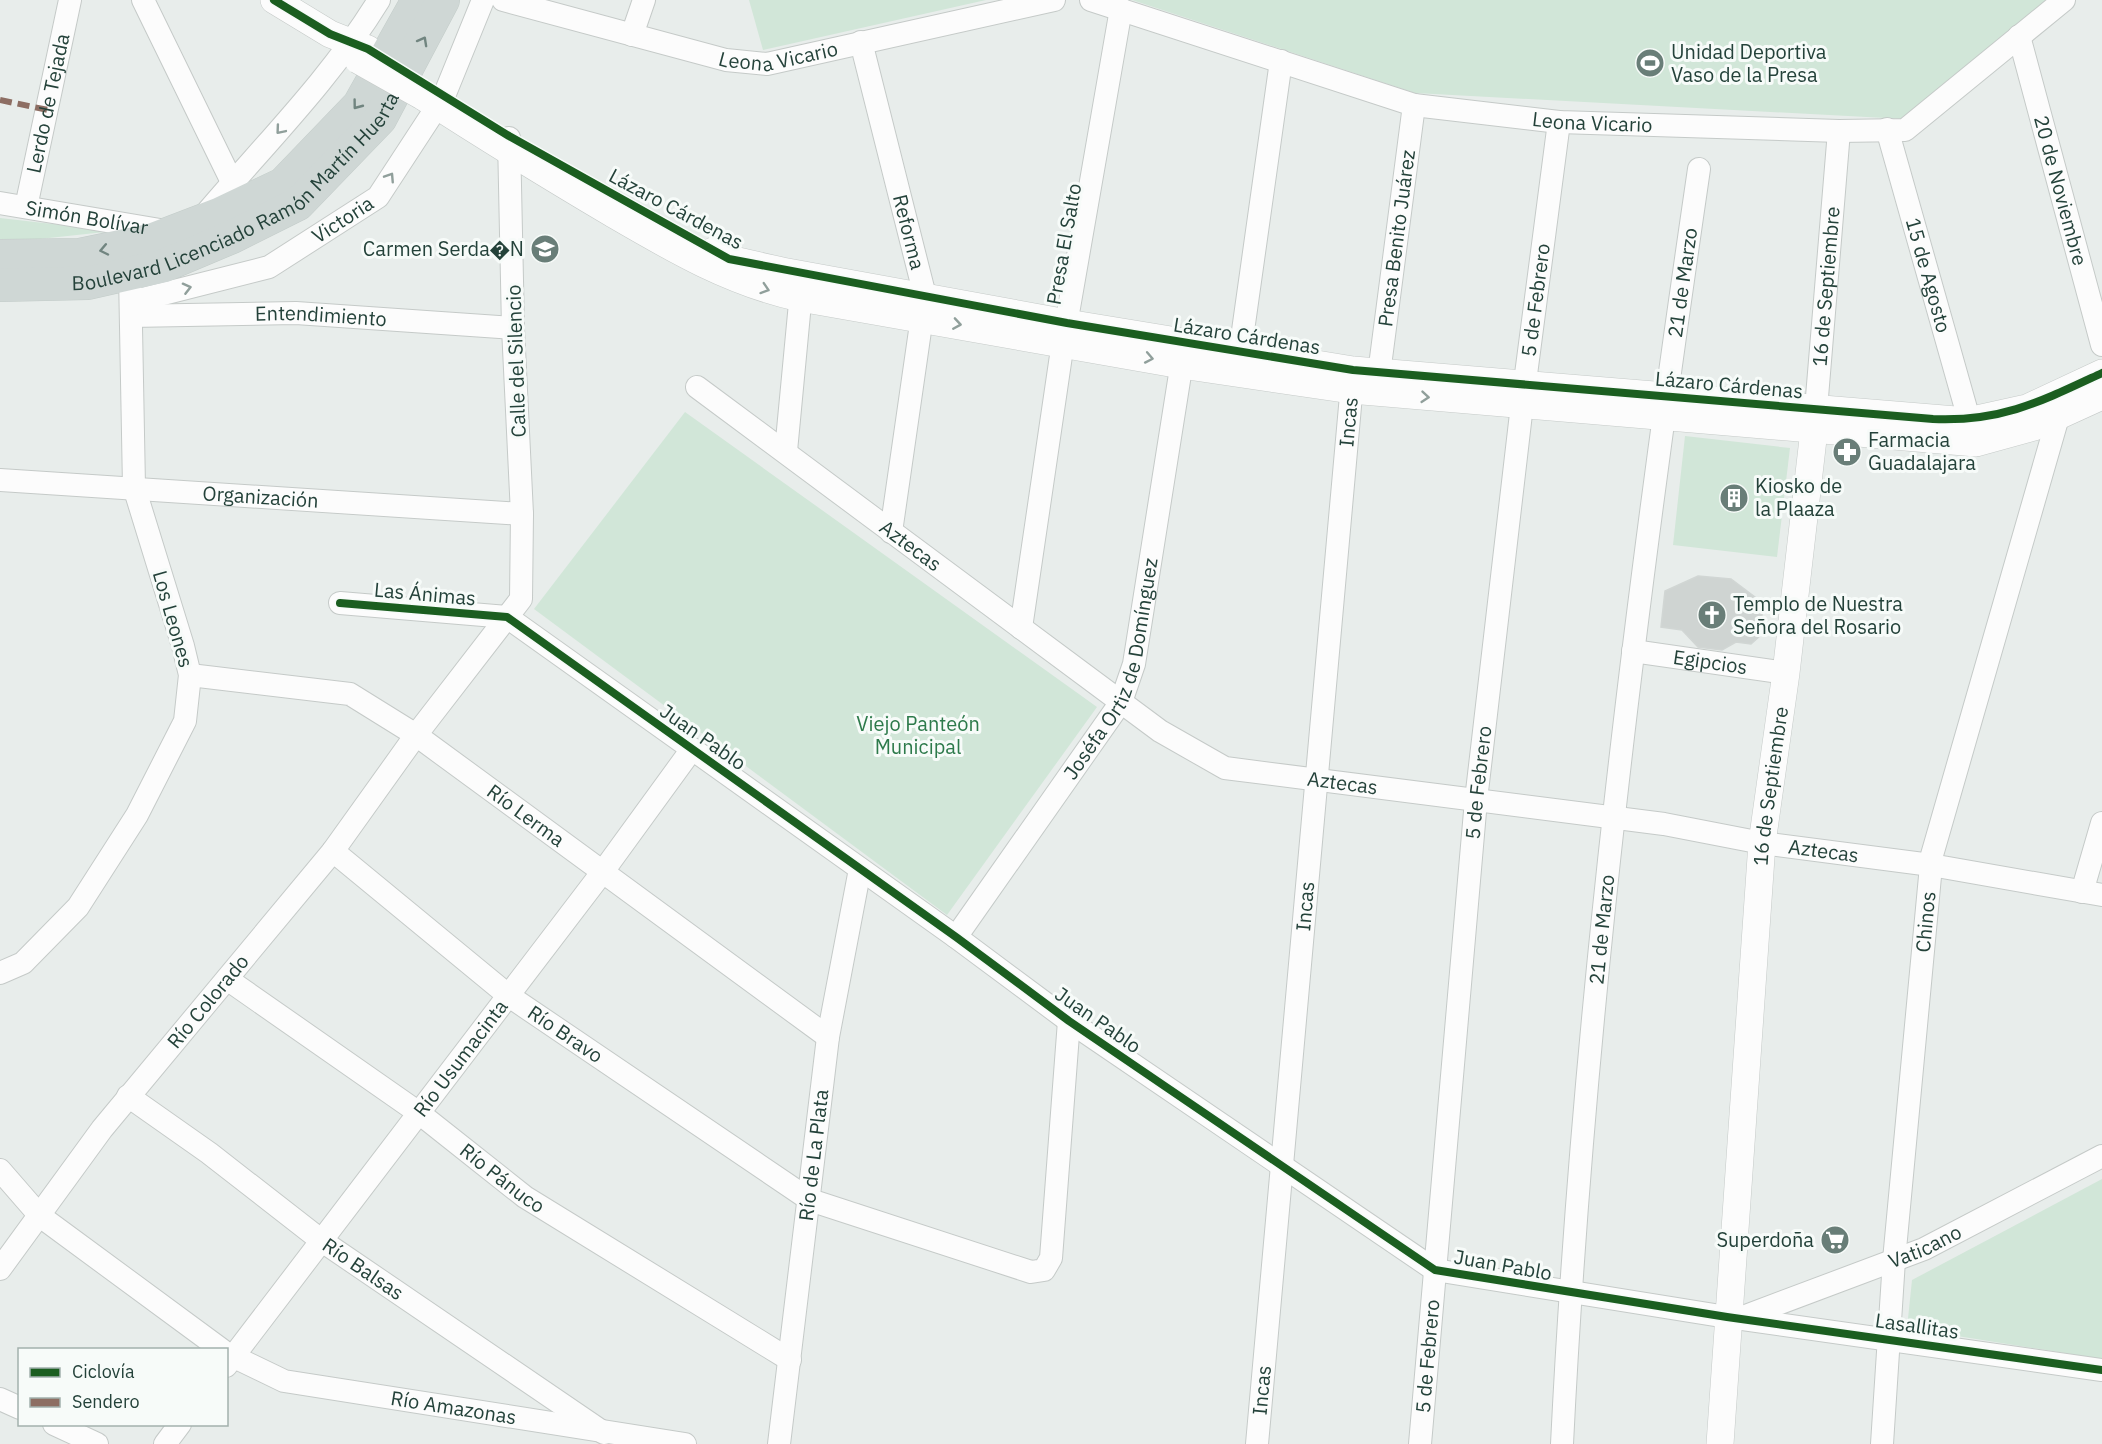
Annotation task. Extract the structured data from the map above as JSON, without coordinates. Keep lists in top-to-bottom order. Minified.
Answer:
{"streets":{"main road":["Boulevard Licenciado Ramón Martín Huerta"],"street":["Leona Vicario","Lerdo de Tejada","20 de Noviembre","Lázaro Cárdenas","Simón Bolívar","Victoria","Reforma","Presa Benito Juárez","Presa El Salto","15 de Agosto","21 de Marzo","16 de Septiembre","5 de Febrero","Entendimiento","Calle del Silencio","Incas","Organización","Aztecas","Las Ánimas","Los Leones","Egipcios","Joséfa Ortiz de Domínguez","Juan Pablo","Río Lerma","Chinos","Río Colorado","Río Bravo","Río Usumacinta","Río de La Plata","Río Pánuco","Vaticano","Río Balsas","Lasallitas","Río Amazonas"]},"crossings":[["Leona Vicario","20 de Noviembre"],["Leona Vicario","Reforma"],["Leona Vicario","Presa Benito Juárez"],["Leona Vicario","Presa El Salto"],["Leona Vicario","15 de Agosto"],["Leona Vicario","16 de Septiembre"],["Leona Vicario","5 de Febrero"],["Lerdo de Tejada","Simón Bolívar"],["Boulevard Licenciado Ramón Martín Huerta","Simón Bolívar"],["Boulevard Licenciado Ramón Martín Huerta","Victoria"],["Boulevard Licenciado Ramón Martín Huerta","Entendimiento"],["Boulevard Licenciado Ramón Martín Huerta","Los Leones"],["Lázaro Cárdenas","Victoria"],["Lázaro Cárdenas","Reforma"],["Lázaro Cárdenas","Presa Benito Juárez"],["Lázaro Cárdenas","Presa El Salto"],["Lázaro Cárdenas","15 de Agosto"],["Lázaro Cárdenas","21 de Marzo"],["Lázaro Cárdenas","16 de Septiembre"],["Lázaro Cárdenas","5 de Febrero"],["Lázaro Cárdenas","Calle del Silencio"],["Lázaro Cárdenas","Incas"],["Lázaro Cárdenas","Joséfa Ortiz de Domínguez"],["Lázaro Cárdenas","Chinos"],["Victoria","Entendimiento"],["Victoria","Los Leones"],["Reforma","Aztecas"],["Presa Benito Juárez","Incas"],["Presa El Salto","Aztecas"],["21 de Marzo","Aztecas"],["21 de Marzo","Egipcios"],["21 de Marzo","Juan Pablo"],["16 de Septiembre","Aztecas"],["16 de Septiembre","Egipcios"],["16 de Septiembre","Juan Pablo"],["16 de Septiembre","Vaticano"],["16 de Septiembre","Lasallitas"],["5 de Febrero","Aztecas"],["5 de Febrero","Juan Pablo"],["Entendimiento","Calle del Silencio"],["Entendimiento","Los Leones"],["Calle del Silencio","Organización"],["Calle del Silencio","Las Ánimas"],["Calle del Silencio","Juan Pablo"],["Calle del Silencio","Río Colorado"],["Incas","Aztecas"],["Incas","Juan Pablo"],["Organización","Los Leones"],["Aztecas","Joséfa Ortiz de Domínguez"],["Aztecas","Chinos"],["Las Ánimas","Juan Pablo"],["Las Ánimas","Río Colorado"],["Los Leones","Río Lerma"],["Joséfa Ortiz de Domínguez","Juan Pablo"],["Juan Pablo","Río Colorado"],["Juan Pablo","Río Bravo"],["Juan Pablo","Río Usumacinta"],["Juan Pablo","Río de La Plata"],["Juan Pablo","Vaticano"],["Juan Pablo","Lasallitas"],["Río Lerma","Río Colorado"],["Río Lerma","Río Usumacinta"],["Río Lerma","Río de La Plata"],["Chinos","Vaticano"],["Chinos","Lasallitas"],["Río Colorado","Río Bravo"],["Río Colorado","Río Pánuco"],["Río Colorado","Río Balsas"],["Río Colorado","Río Amazonas"],["Río Bravo","Río Usumacinta"],["Río Bravo","Río de La Plata"],["Río Usumacinta","Río Pánuco"],["Río Usumacinta","Río Balsas"],["Río de La Plata","Río Pánuco"],["Vaticano","Lasallitas"],["Río Balsas","Río Amazonas"]],"parks":["Viejo Panteón Municipal"],"places":{"sports":["Unidad Deportiva Vaso de la Presa"],"school or university":["Carmen Serda�N"],"pharmacy":["Farmacia Guadalajara"],"building":["Kiosko de la Plaaza"],"church":["Templo de Nuestra Señora del Rosario"],"supermarket":["Superdoña"]},"legend":["Ciclovía","Sendero"]}
